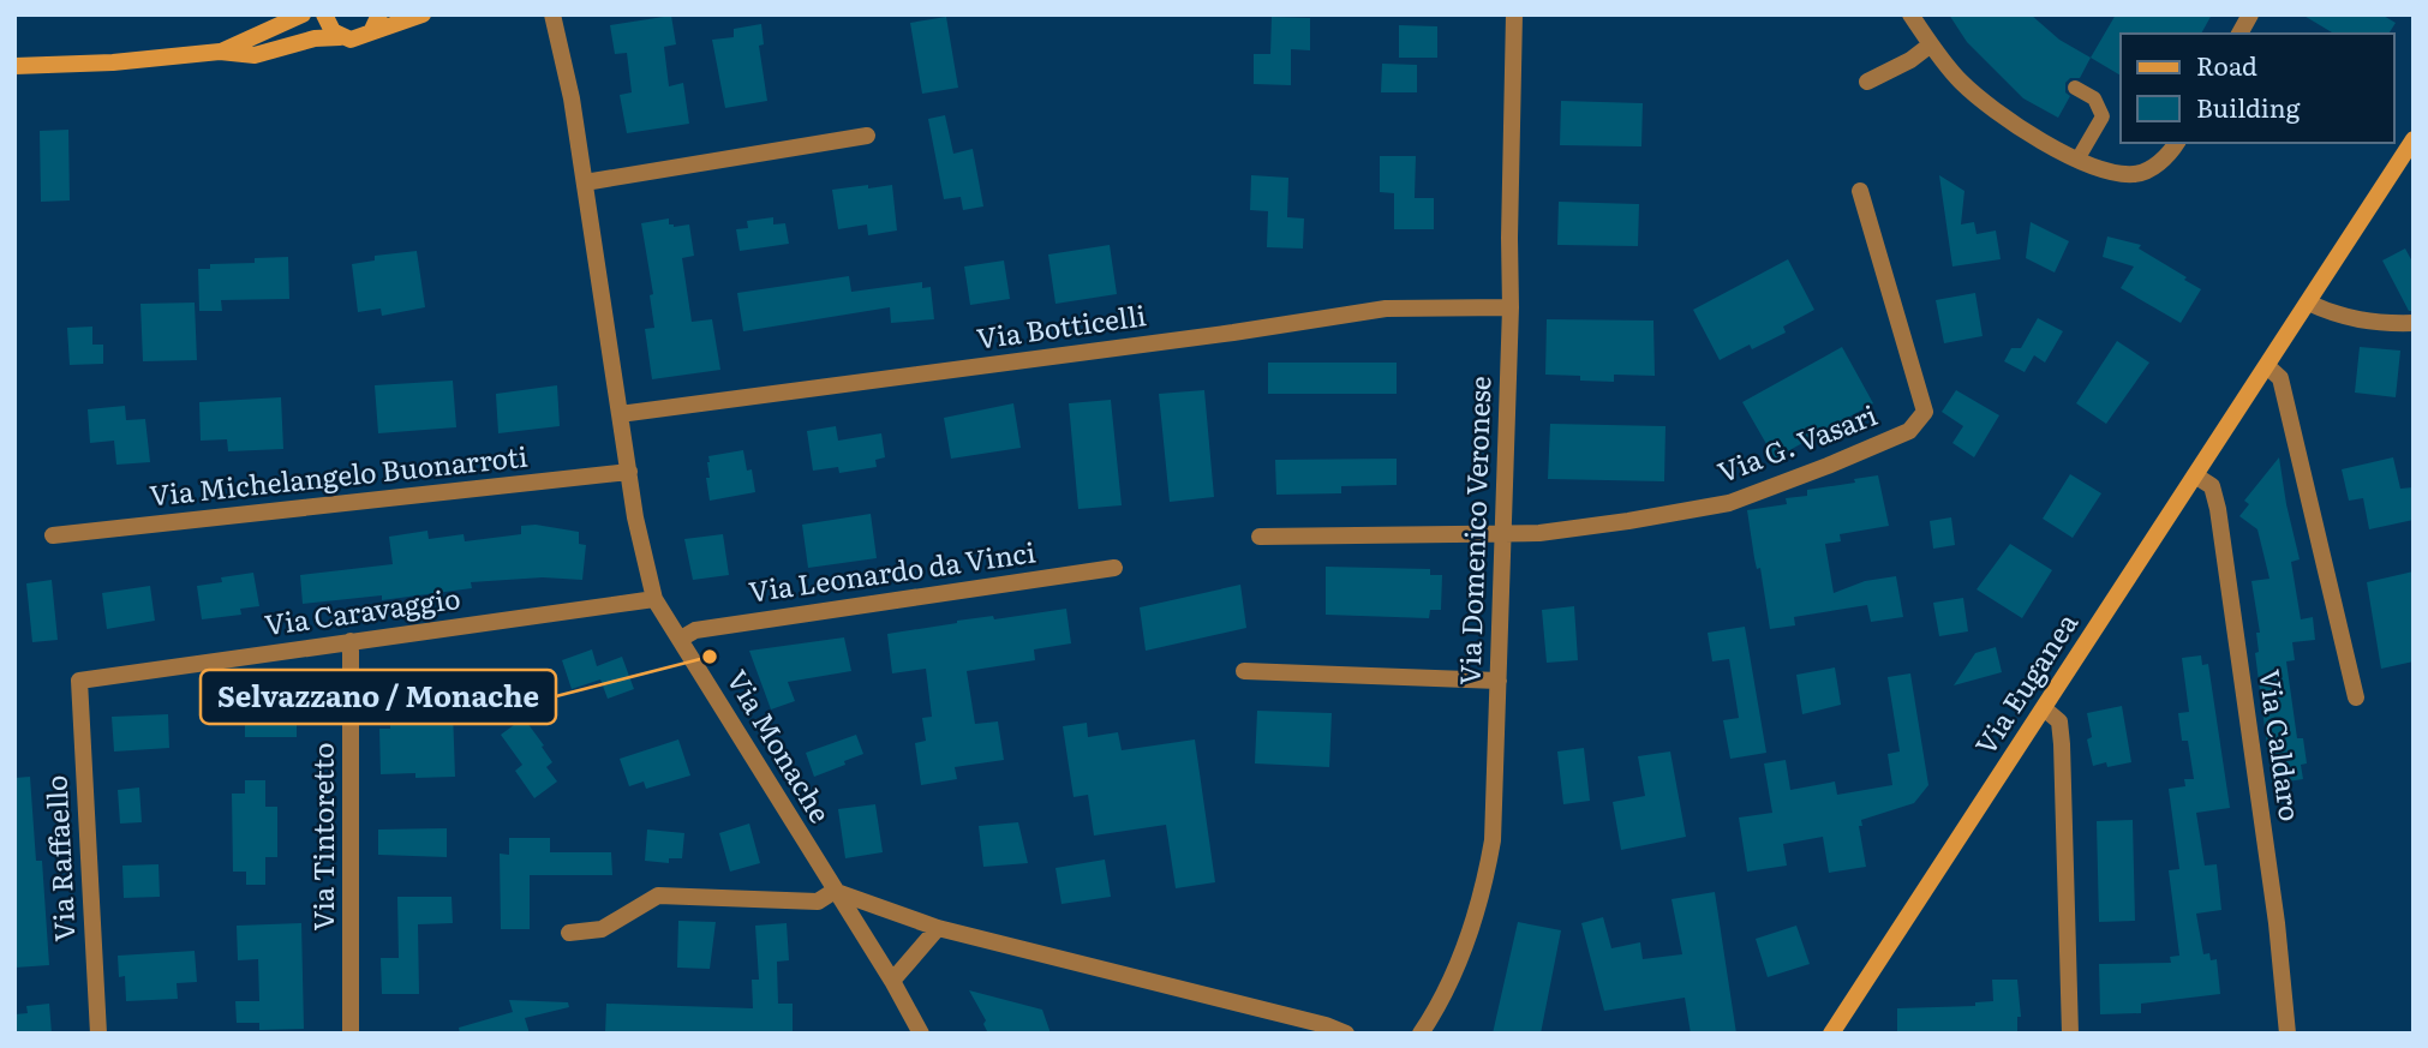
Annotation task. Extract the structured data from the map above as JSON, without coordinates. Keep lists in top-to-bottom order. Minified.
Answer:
{"streets":{"street":["Via Botticelli","Via G. Vasari","Via Michelangelo Buonarroti","Via Domenico Veronese","Via Leonardo da Vinci","Via Caravaggio","Via Euganea","Via Caldaro","Via Monache","Via Tintoretto","Via Raffaello"]},"crossings":[["Via Botticelli","Via Domenico Veronese"],["Via Botticelli","Via Monache"],["Via G. Vasari","Via Domenico Veronese"],["Via Michelangelo Buonarroti","Via Monache"],["Via Leonardo da Vinci","Via Monache"],["Via Caravaggio","Via Monache"],["Via Caravaggio","Via Tintoretto"],["Via Caravaggio","Via Raffaello"],["Via Euganea","Via Caldaro"]],"places":["Selvazzano / Monache"],"legend":["Road","Building"]}
